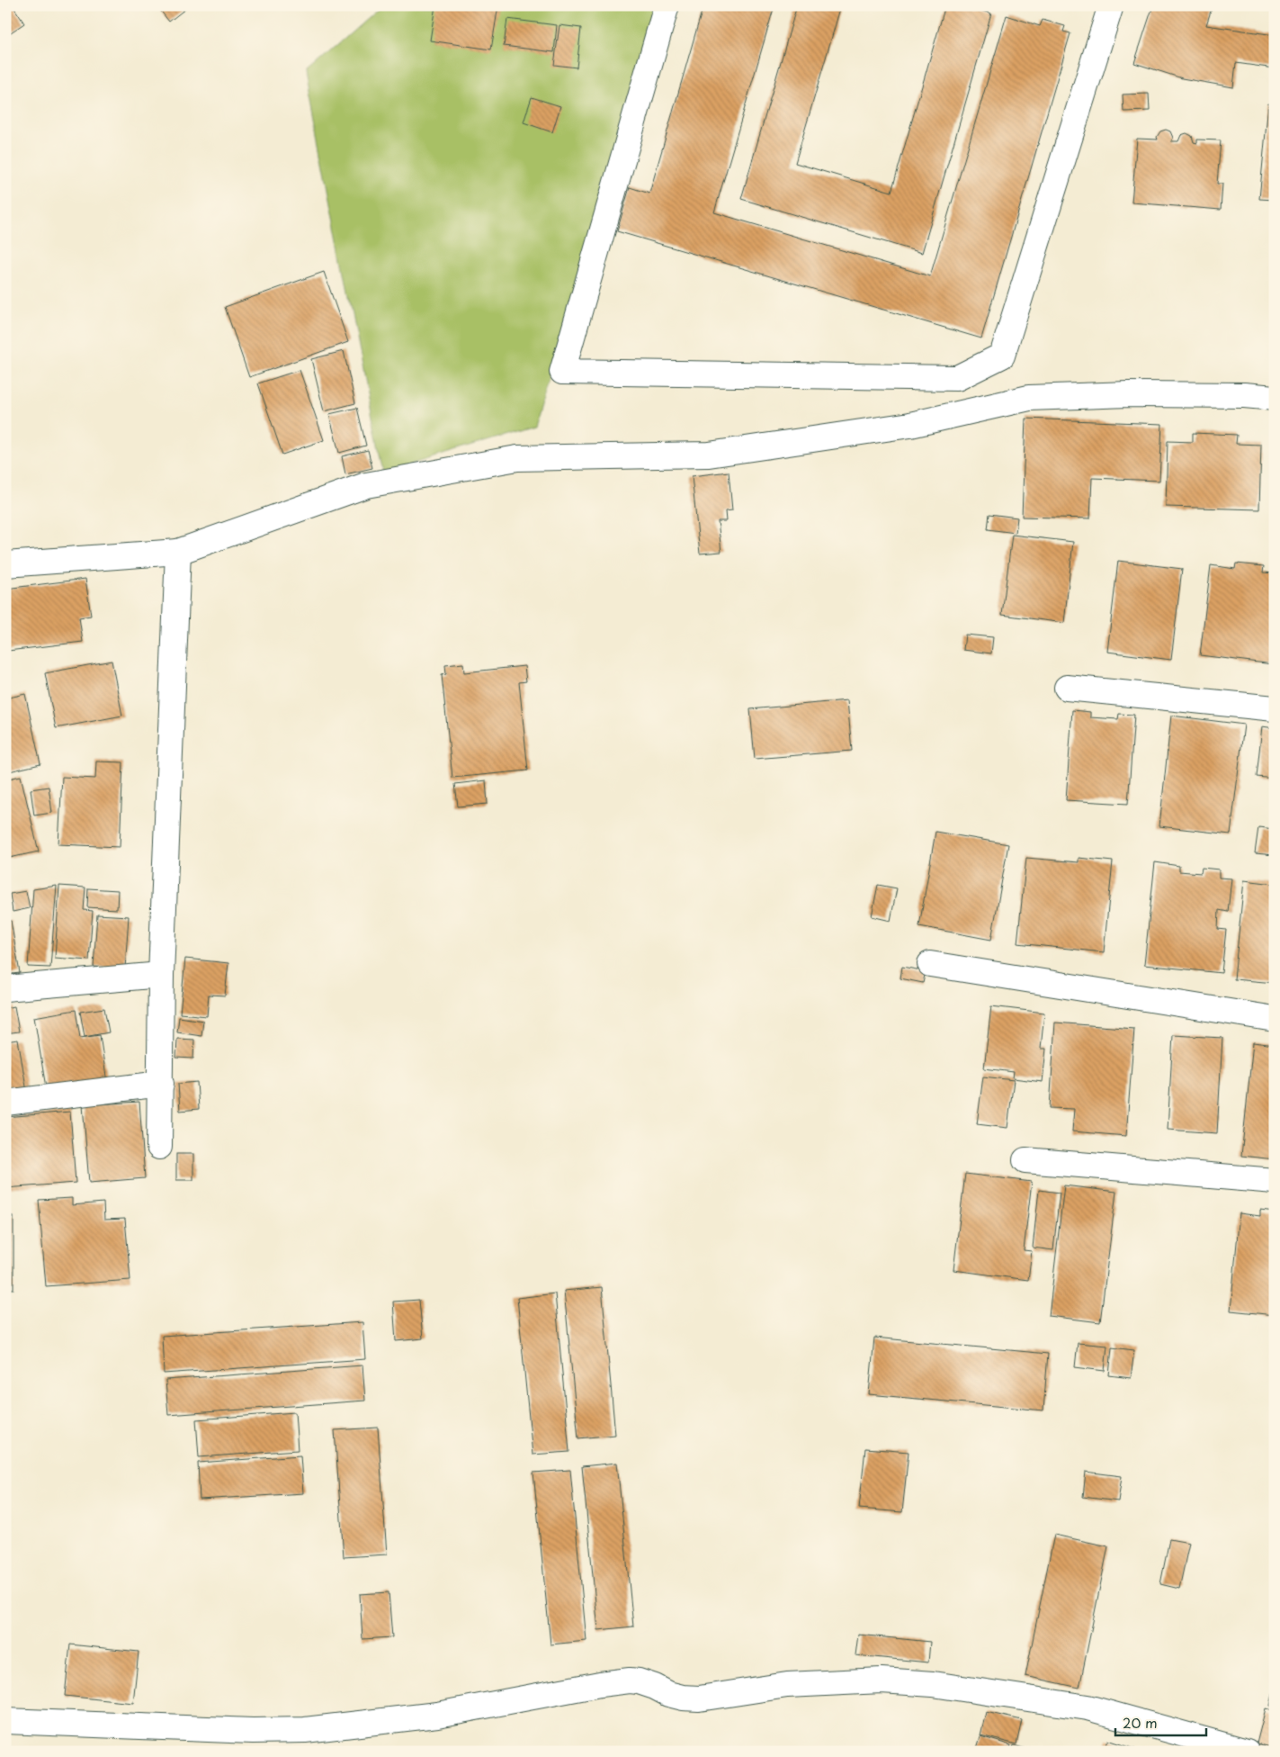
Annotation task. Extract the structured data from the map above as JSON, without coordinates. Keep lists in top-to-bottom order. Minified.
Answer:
{"scale_bar":"20 m"}
